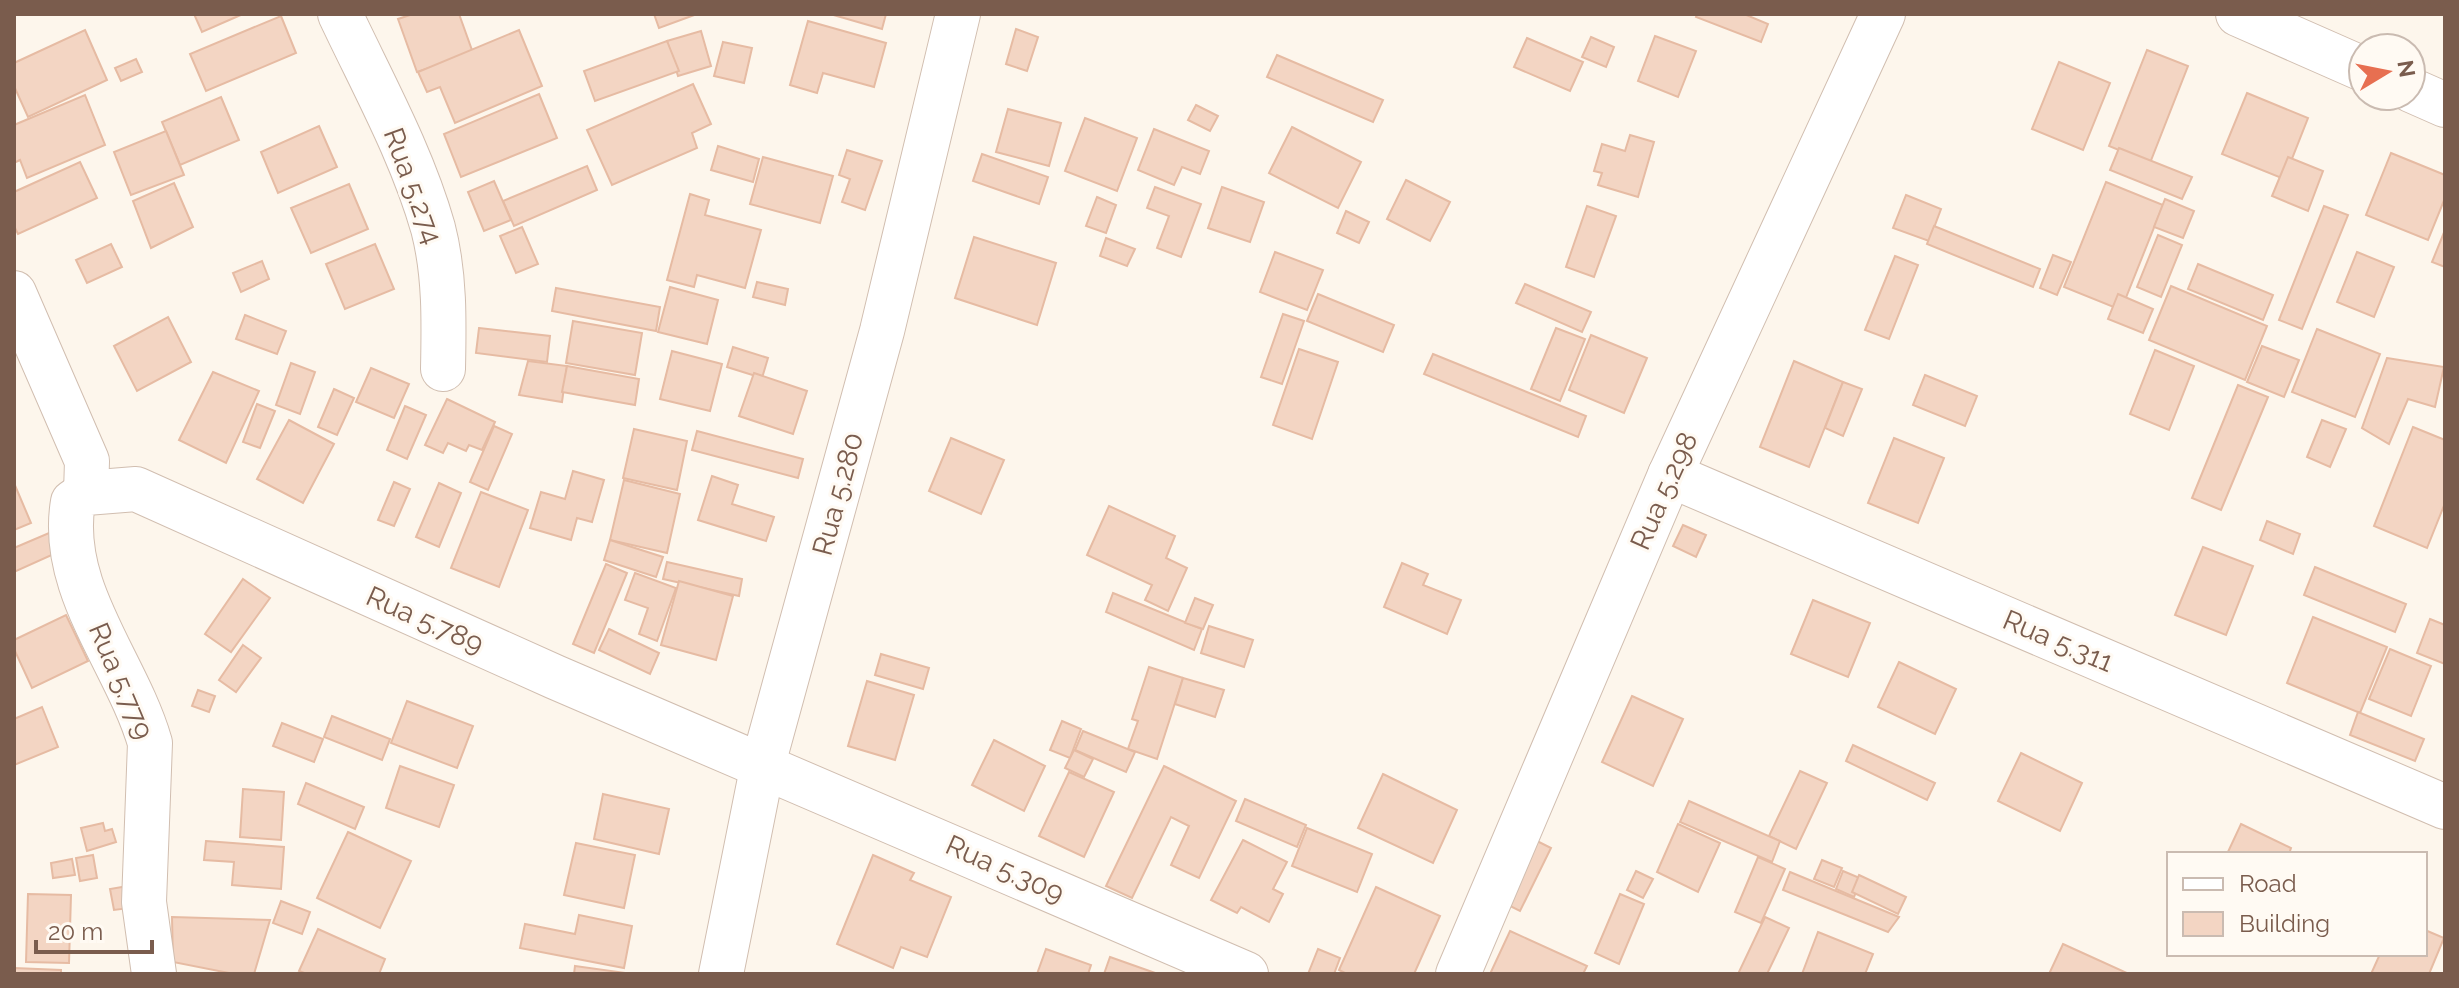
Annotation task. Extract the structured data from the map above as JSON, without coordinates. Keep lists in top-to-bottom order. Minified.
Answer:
{"streets":{"street":["Rua 5.274","Rua 5.298","Rua 5.280","Rua 5.789","Rua 5.311","Rua 5.779","Rua 5.309"]},"crossings":[["Rua 5.298","Rua 5.311"],["Rua 5.280","Rua 5.789"],["Rua 5.280","Rua 5.309"],["Rua 5.789","Rua 5.779"],["Rua 5.789","Rua 5.309"]],"legend":["Road","Building"],"scale_bar":"20 m","north":"right"}
